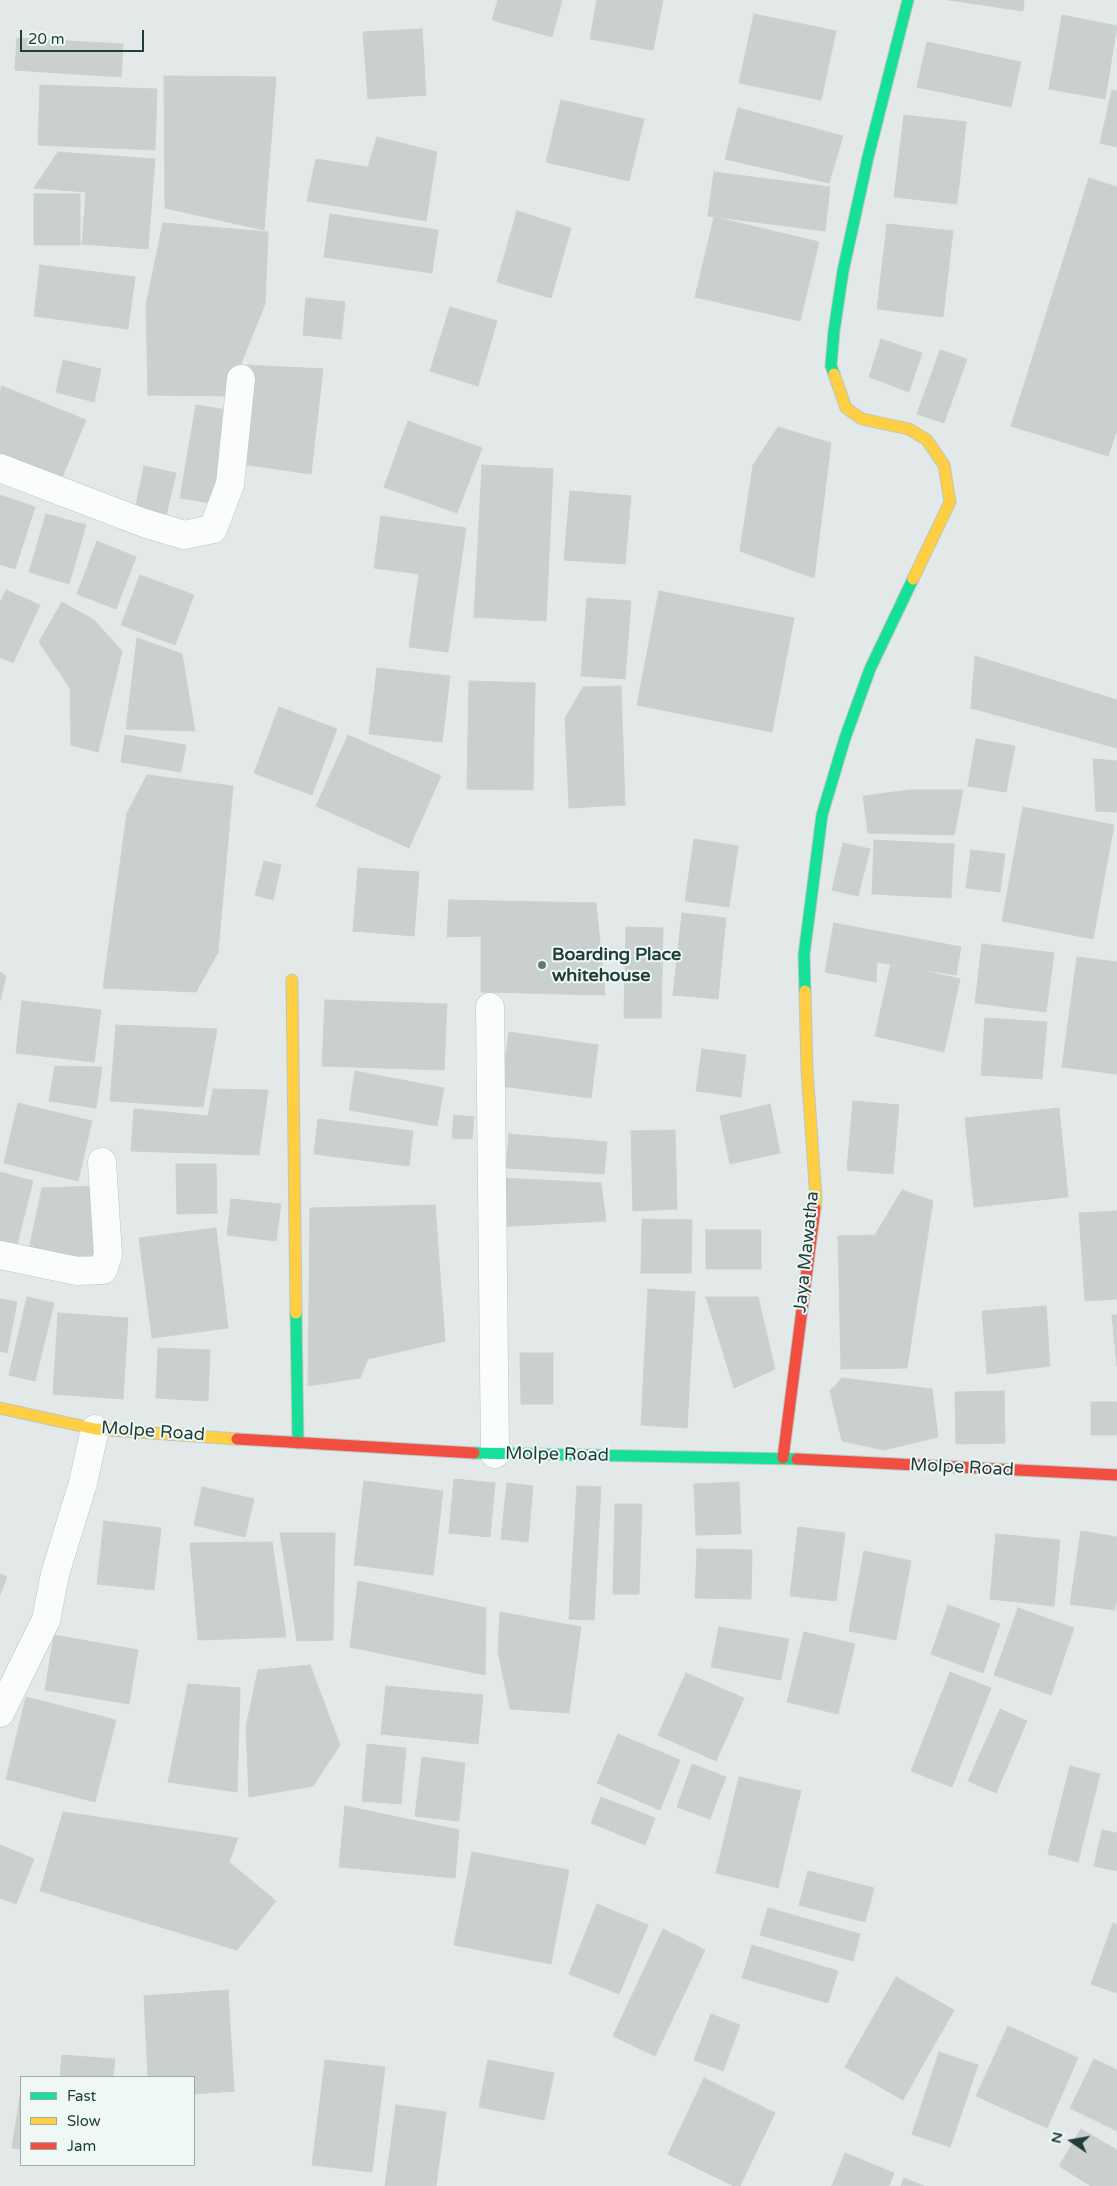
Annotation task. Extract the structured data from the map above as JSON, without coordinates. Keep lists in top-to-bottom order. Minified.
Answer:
{"streets":{"street":["Jaya Mawatha","Molpe Road"]},"crossings":[["Jaya Mawatha","Molpe Road"]],"places":["Boarding Place whitehouse"],"legend":["Fast","Slow","Jam"],"scale_bar":"20 m","north":"left"}
